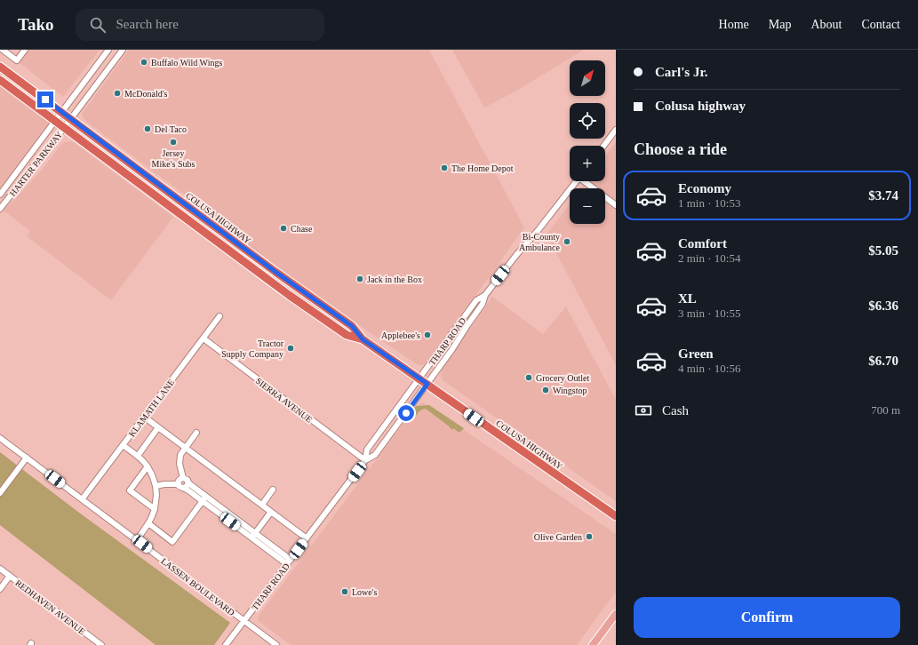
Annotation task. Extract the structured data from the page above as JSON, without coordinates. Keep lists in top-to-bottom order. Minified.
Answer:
{"streets":{"highway":["COLUSA HIGHWAY"],"street":["HARTER PARKWAY","THARP ROAD","SIERRA AVENUE","KLAMATH LANE","LASSEN BOULEVARD","REDHAVEN AVENUE"]},"crossings":[["HARTER PARKWAY","COLUSA HIGHWAY"],["COLUSA HIGHWAY","THARP ROAD"],["THARP ROAD","SIERRA AVENUE"],["THARP ROAD","LASSEN BOULEVARD"],["SIERRA AVENUE","KLAMATH LANE"],["KLAMATH LANE","LASSEN BOULEVARD"]],"places":["Buffalo Wild Wings","McDonald's","Del Taco","Jersey Mike's Subs","The Home Depot","Chase","Bi-County Ambulance","Jack in the Box","Applebee's","Tractor Supply Company","Grocery Outlet","Wingstop","Olive Garden","Lowe's"],"north":"top right","page":{"header":"Tako","search":"Search here","nav":["Home","Map","About","Contact"],"banner":["Carl's Jr.","Colusa highway"],"map_buttons":["+","−"],"heading":"Choose a ride","list":[{"name":"Economy","note":"1 min · 10:53","value":"$3.74"},{"name":"Comfort","note":"2 min · 10:54","value":"$5.05"},{"name":"XL","note":"3 min · 10:55","value":"$6.36"},{"name":"Green","note":"4 min · 10:56","value":"$6.70"}],"pay":["Cash","700 m"],"buttons":"Confirm"}}
